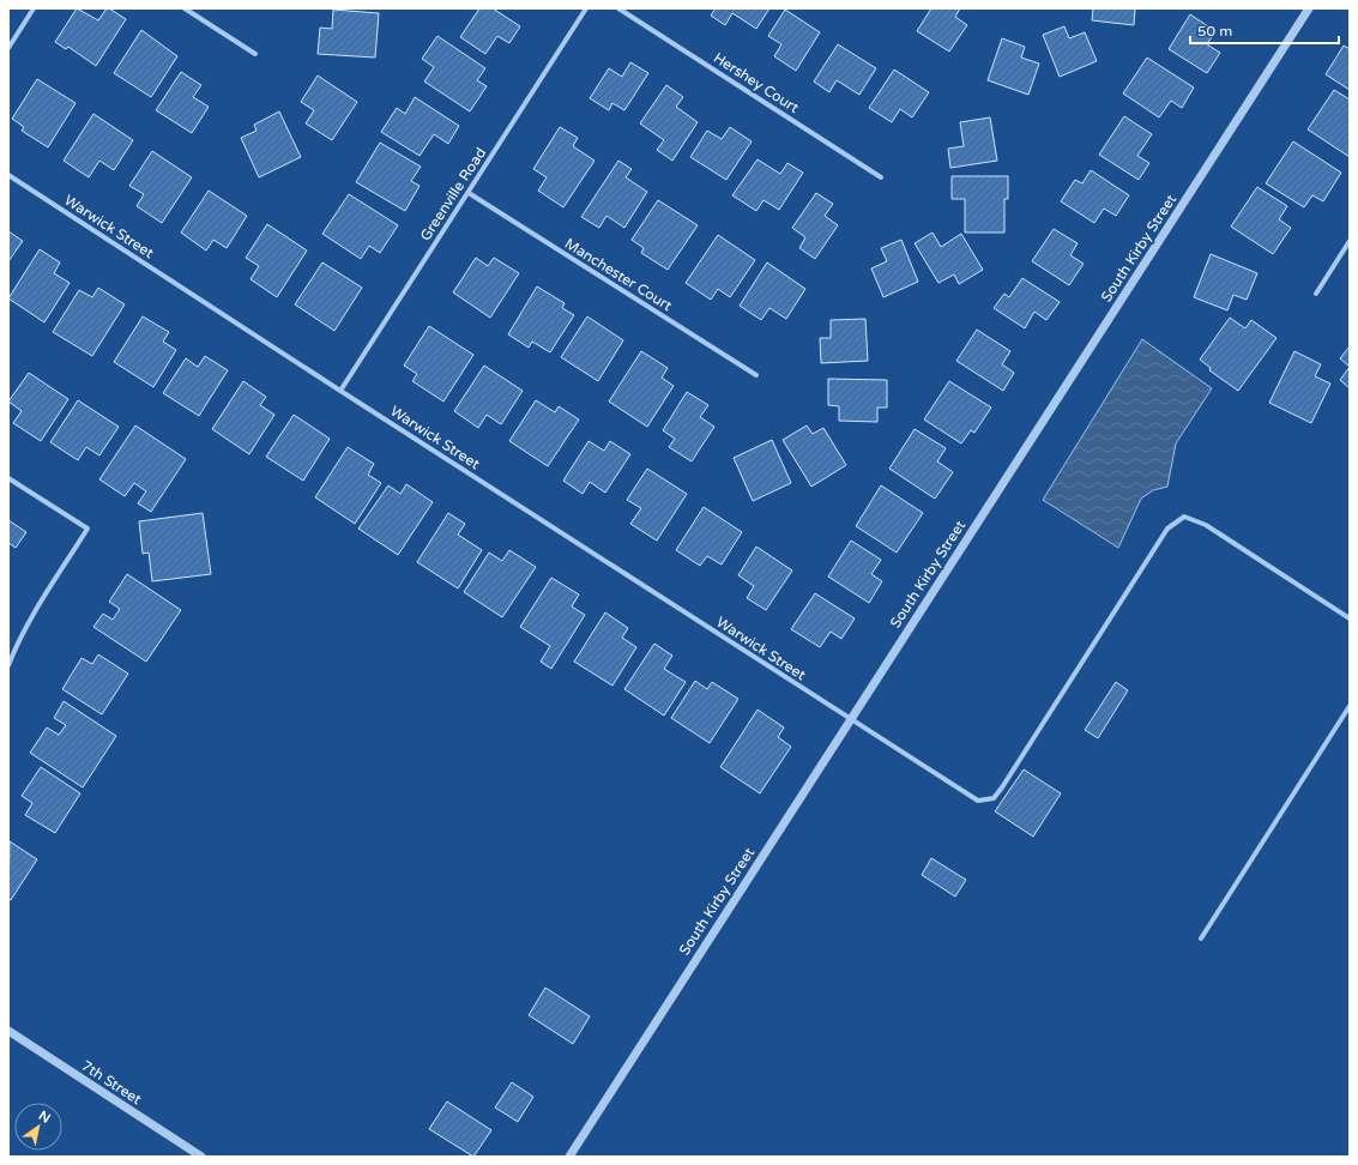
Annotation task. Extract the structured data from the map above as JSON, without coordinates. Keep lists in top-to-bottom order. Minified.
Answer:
{"streets":{"street":["Hershey Court","Greenville Road","Warwick Street","South Kirby Street","Manchester Court","7th Street"]},"crossings":[["Greenville Road","Warwick Street"],["Greenville Road","Manchester Court"],["Warwick Street","South Kirby Street"]],"scale_bar":"50 m","north":"top right"}
